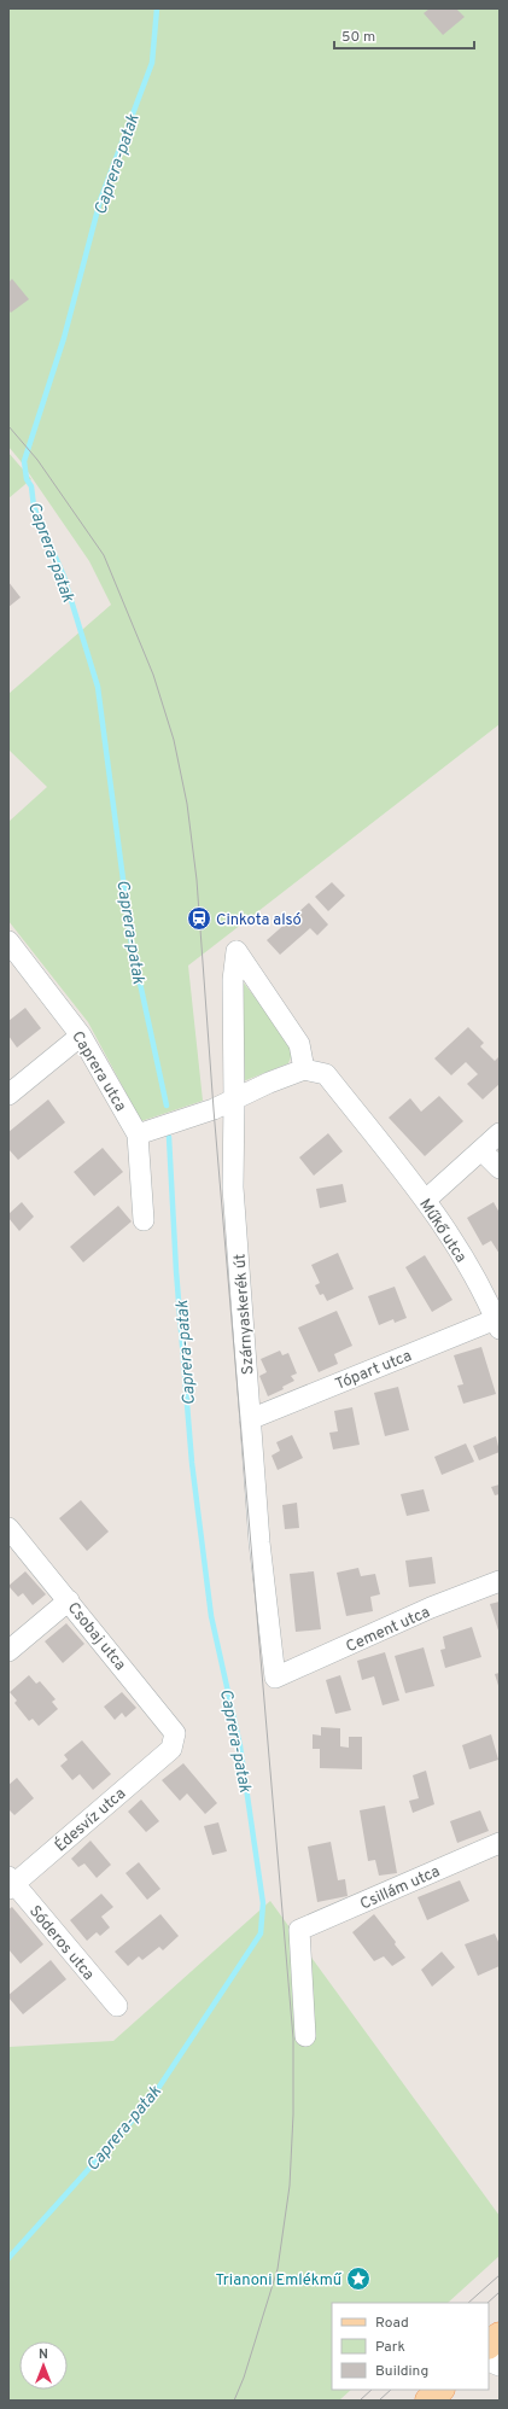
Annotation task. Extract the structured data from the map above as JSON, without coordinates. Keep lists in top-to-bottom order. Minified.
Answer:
{"streets":{"street":["Caprera utca","Műkő utca","Szárnyaskerék út","Tópart utca","Cement utca","Csobaj utca","Édesvíz utca","Csillám utca","Sóderos utca"]},"crossings":[["Műkő utca","Szárnyaskerék út"],["Műkő utca","Tópart utca"],["Szárnyaskerék út","Tópart utca"],["Szárnyaskerék út","Cement utca"],["Csobaj utca","Édesvíz utca"],["Édesvíz utca","Sóderos utca"]],"water":["Caprera-patak"],"places":{"station":["Cinkota alsó"],"place":["Trianoni Emlékmű"]},"legend":["Road","Park","Building"],"scale_bar":"50 m","north":"top"}
